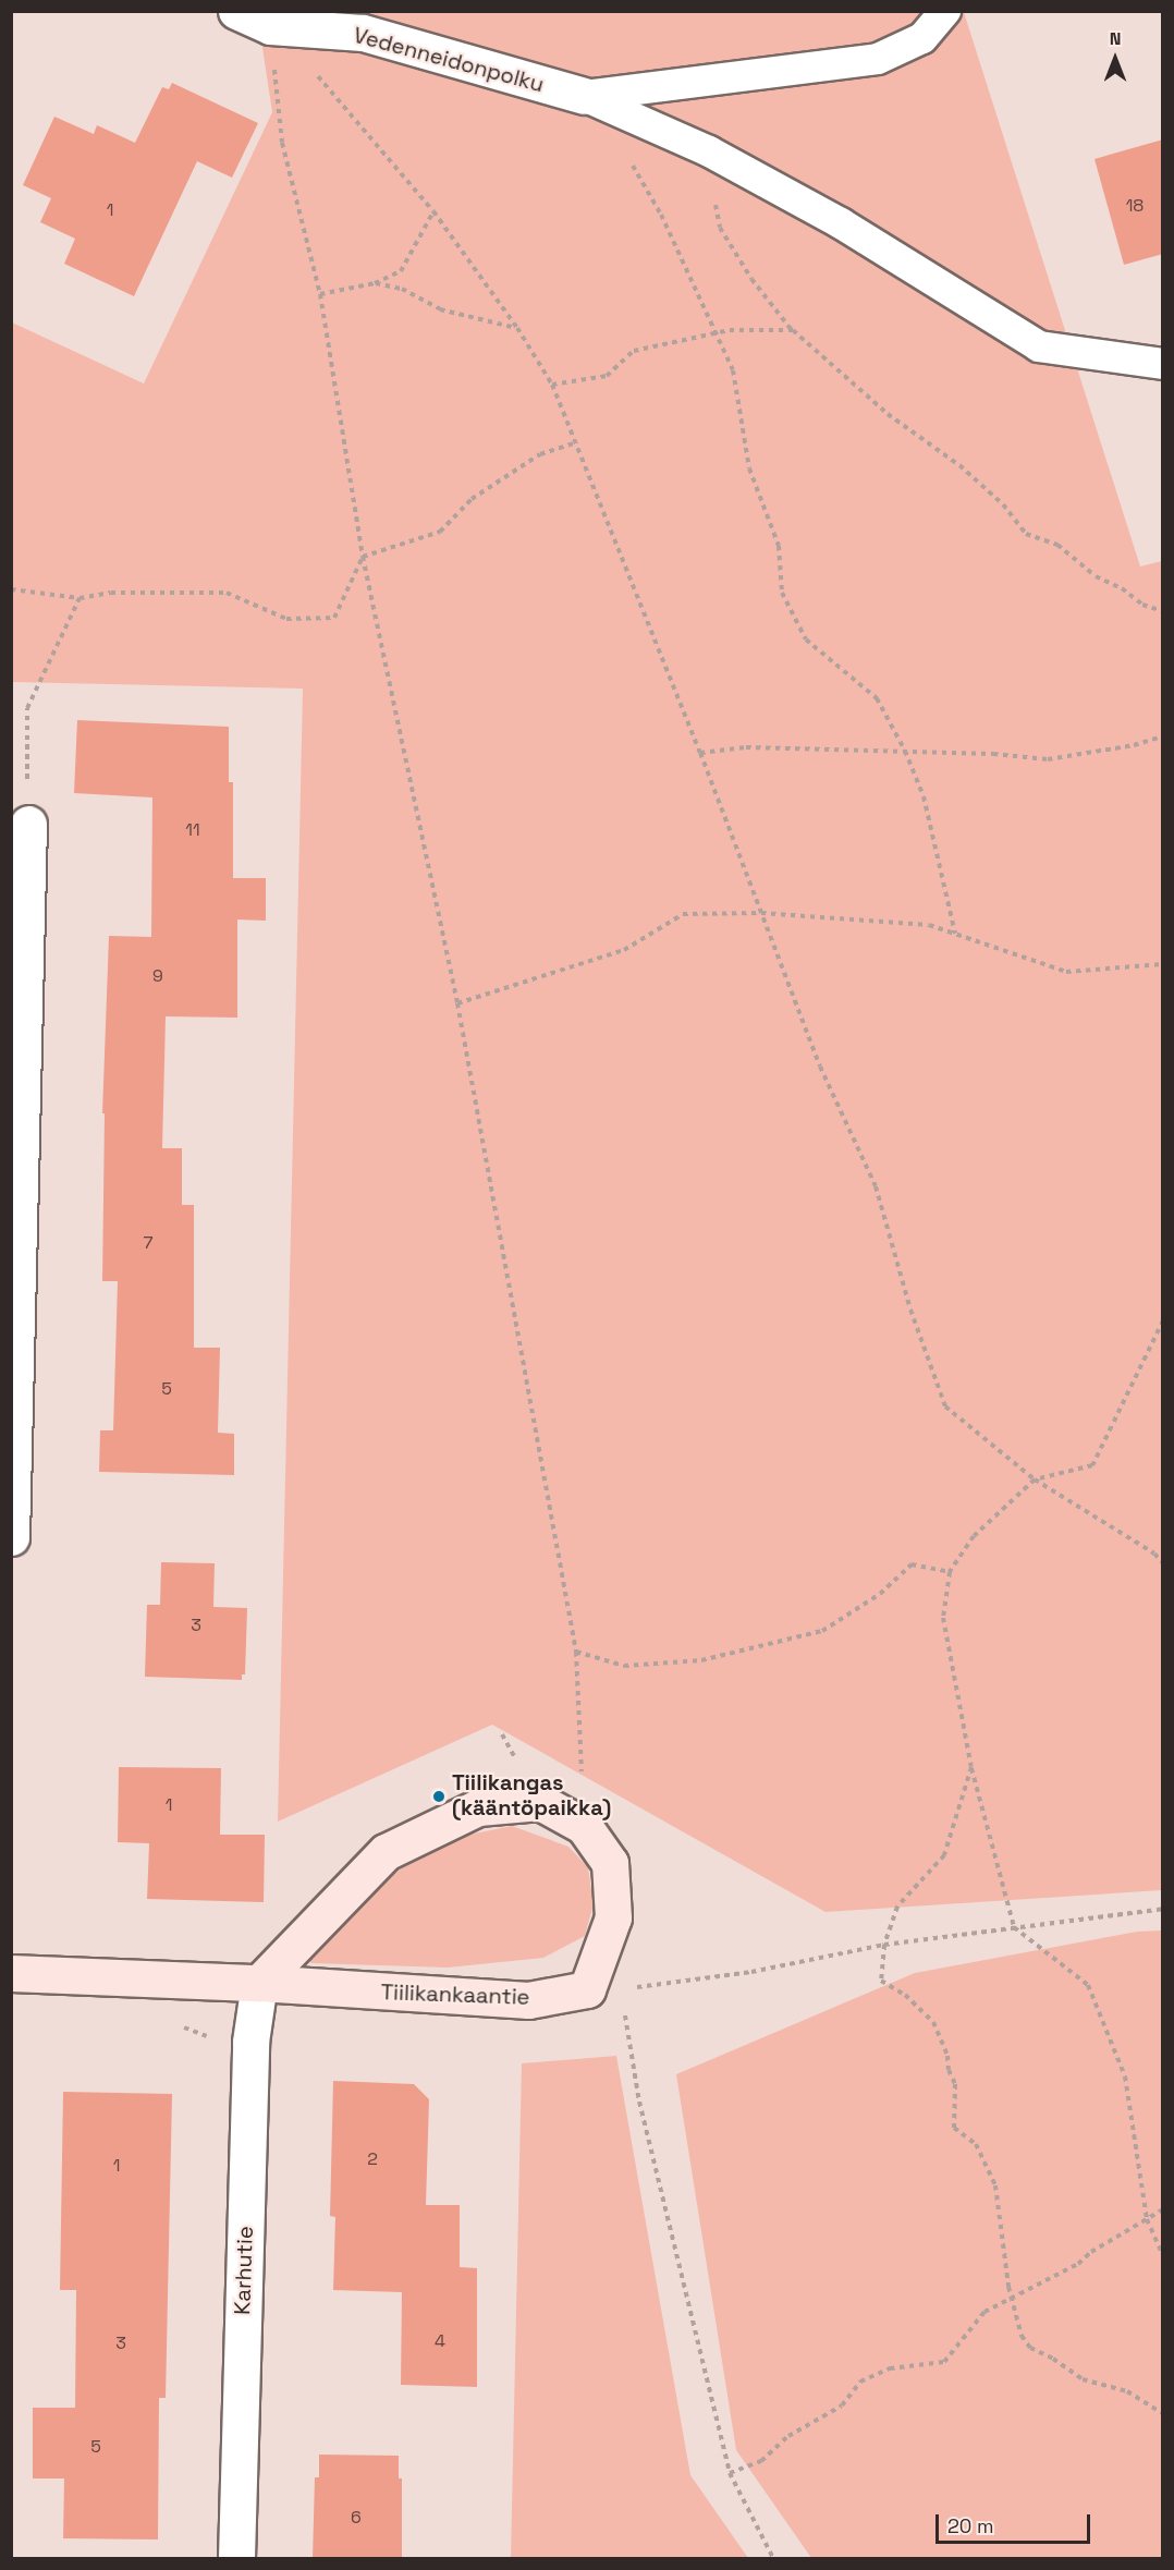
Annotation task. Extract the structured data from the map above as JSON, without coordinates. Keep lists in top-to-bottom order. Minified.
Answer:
{"streets":{"street":["Vedenneidonpolku","Tiilikankaantie","Karhutie"]},"crossings":[["Tiilikankaantie","Karhutie"]],"places":["Tiilikangas (kääntöpaikka)"],"house_numbers":["18","1","11","9","7","5","3","1","2","1","4","3","5","6"],"scale_bar":"20 m","north":"top"}
